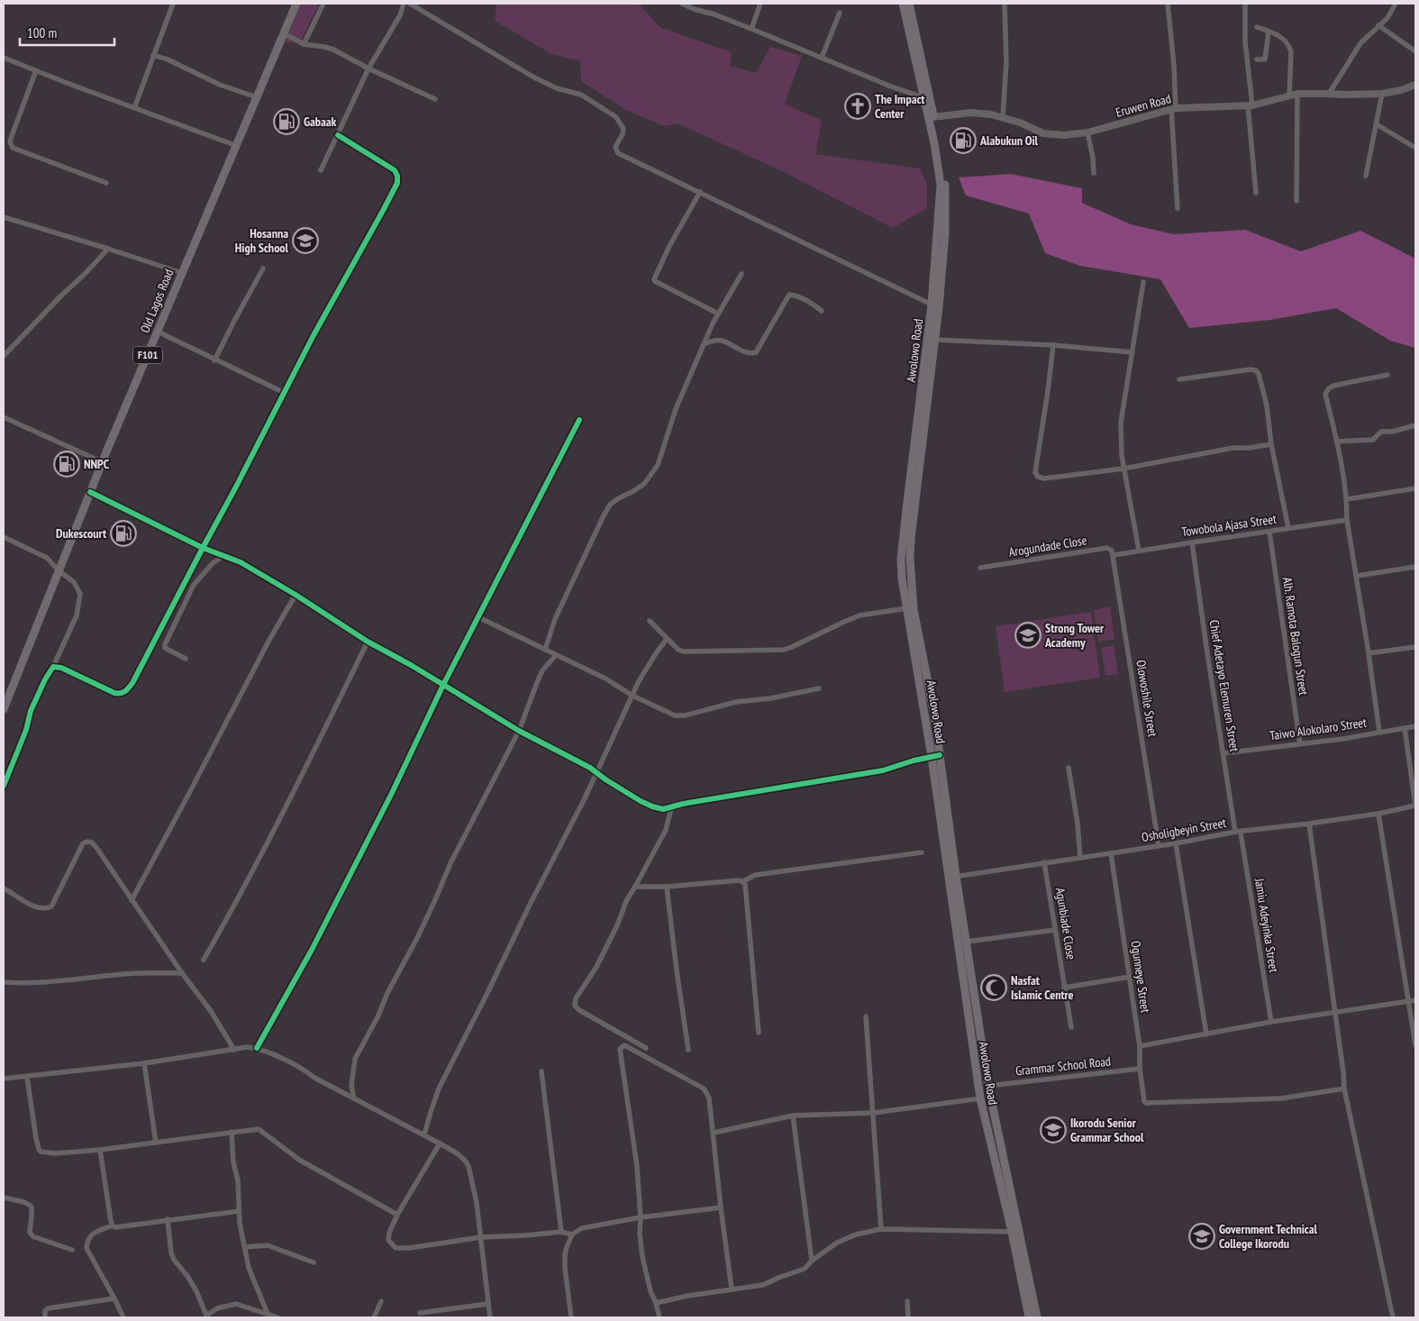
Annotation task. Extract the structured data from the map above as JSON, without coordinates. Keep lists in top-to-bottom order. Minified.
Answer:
{"streets":{"main road":["Old Lagos Road","Awolowo Road","F101"],"street":["Eruwen Road","Towobola Ajasa Street","Arogundade Close","Alh. Ramota Balogun Street","Chief Adetayo Elemuren Street","Olowoshile Street","Taiwo Alokolaro Street","Osholigbeyin Street","Agunbiade Close","Jamiu Adeyinka Street","Ogunneye Street","Grammar School Road"]},"crossings":[["Eruwen Road","Awolowo Road"],["Awolowo Road","Osholigbeyin Street"],["Awolowo Road","Grammar School Road"],["Towobola Ajasa Street","Arogundade Close"],["Towobola Ajasa Street","Alh. Ramota Balogun Street"],["Towobola Ajasa Street","Chief Adetayo Elemuren Street"],["Towobola Ajasa Street","Olowoshile Street"],["Arogundade Close","Olowoshile Street"],["Alh. Ramota Balogun Street","Taiwo Alokolaro Street"],["Chief Adetayo Elemuren Street","Taiwo Alokolaro Street"],["Chief Adetayo Elemuren Street","Osholigbeyin Street"],["Chief Adetayo Elemuren Street","Jamiu Adeyinka Street"],["Olowoshile Street","Osholigbeyin Street"],["Osholigbeyin Street","Agunbiade Close"],["Osholigbeyin Street","Jamiu Adeyinka Street"],["Osholigbeyin Street","Ogunneye Street"],["Ogunneye Street","Grammar School Road"]],"places":{"church":["The Impact Center"],"fuel station":["Gabaak","Alabukun Oil","NNPC","Dukescourt"],"school or university":["Hosanna High School","Strong Tower Academy","Ikorodu Senior Grammar School","Government Technical College Ikorodu"],"mosque":["Nasfat Islamic Centre"]},"scale_bar":"100 m"}
